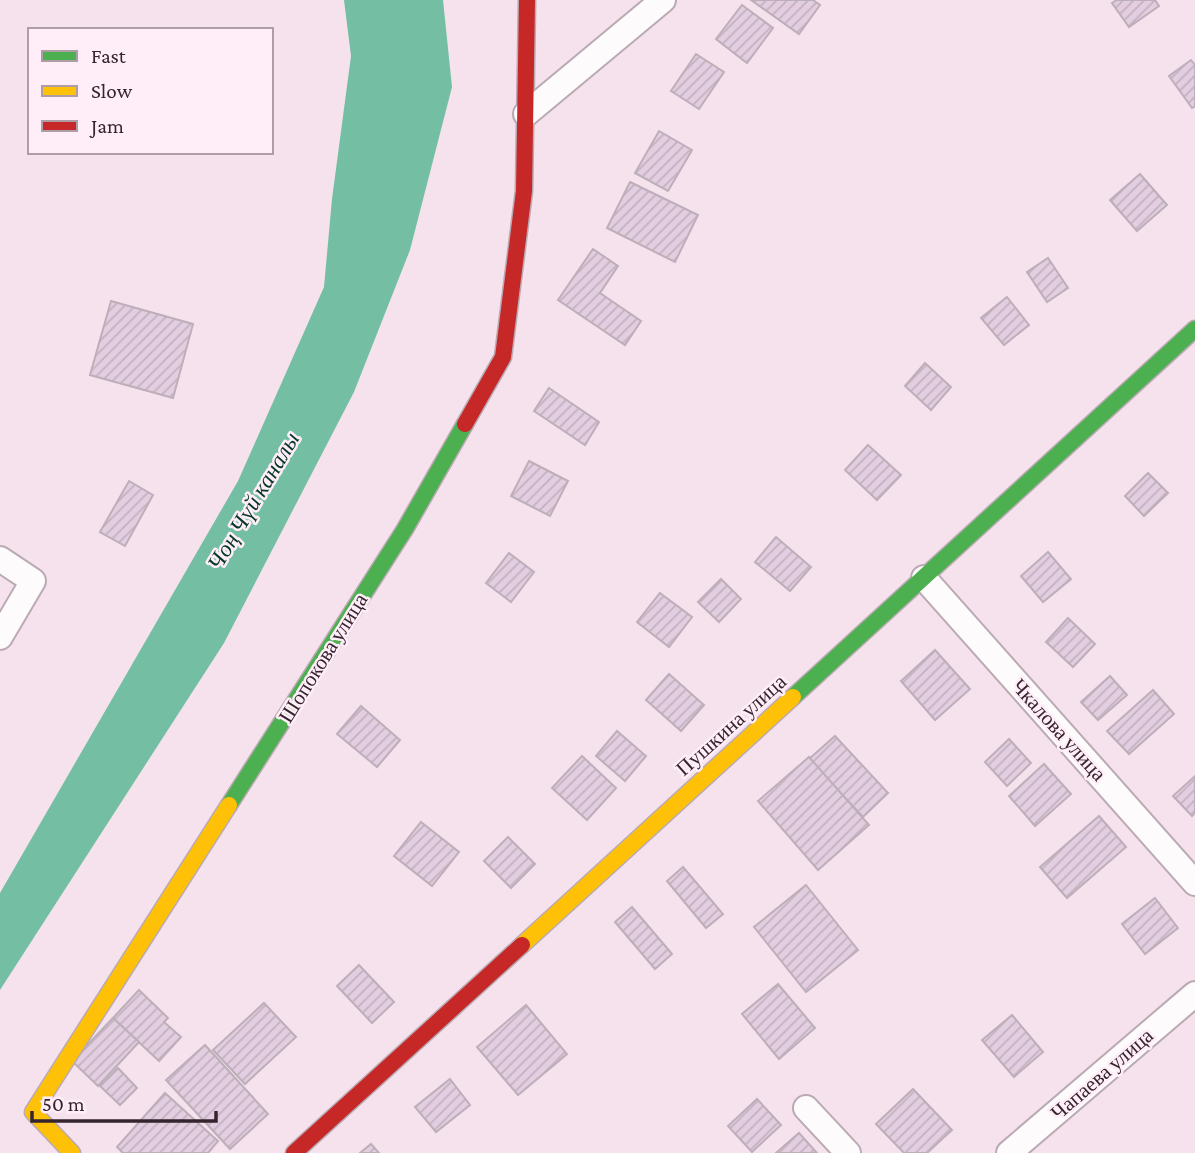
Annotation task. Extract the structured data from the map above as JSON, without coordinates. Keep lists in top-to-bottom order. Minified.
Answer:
{"streets":{"street":["Шопокова улица","Пушкина улица","Чкалова улица","Чапаева улица"]},"crossings":[["Пушкина улица","Чкалова улица"]],"water":["Чоң Чүй каналы"],"legend":["Fast","Slow","Jam"],"scale_bar":"50 m"}
